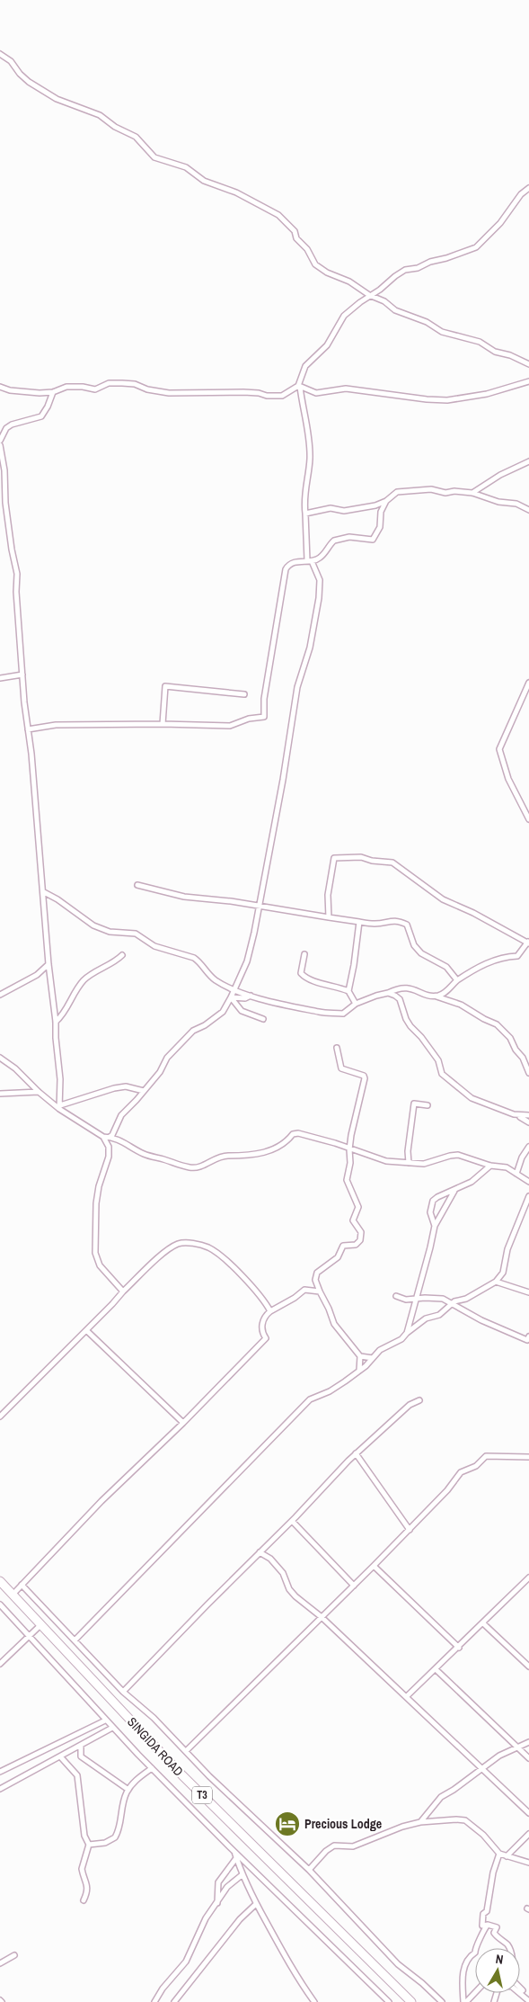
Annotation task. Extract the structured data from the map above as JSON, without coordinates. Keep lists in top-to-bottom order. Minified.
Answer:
{"streets":{"highway":["SINGIDA ROAD","T3"]},"places":{"hotel":["Precious Lodge"]},"north":"top"}
